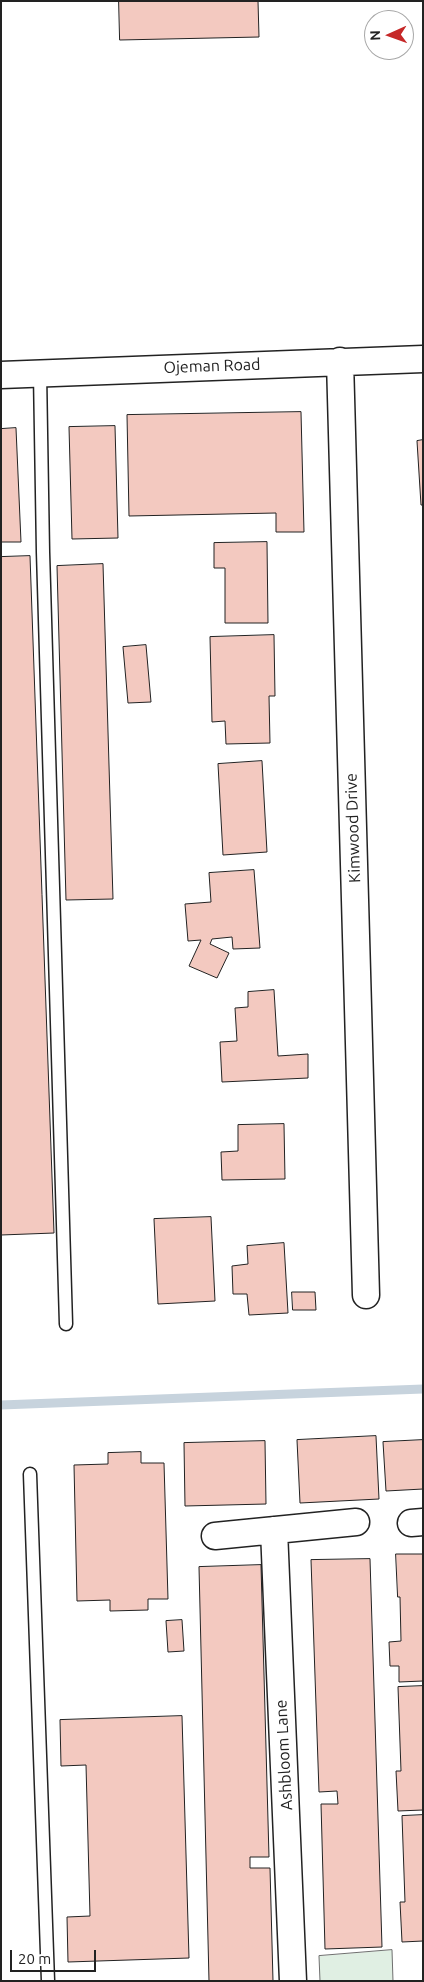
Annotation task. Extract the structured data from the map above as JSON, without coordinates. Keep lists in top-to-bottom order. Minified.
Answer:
{"streets":{"street":["Ojeman Road","Kimwood Drive","Ashbloom Lane"]},"crossings":[["Ojeman Road","Kimwood Drive"]],"scale_bar":"20 m","north":"left"}
